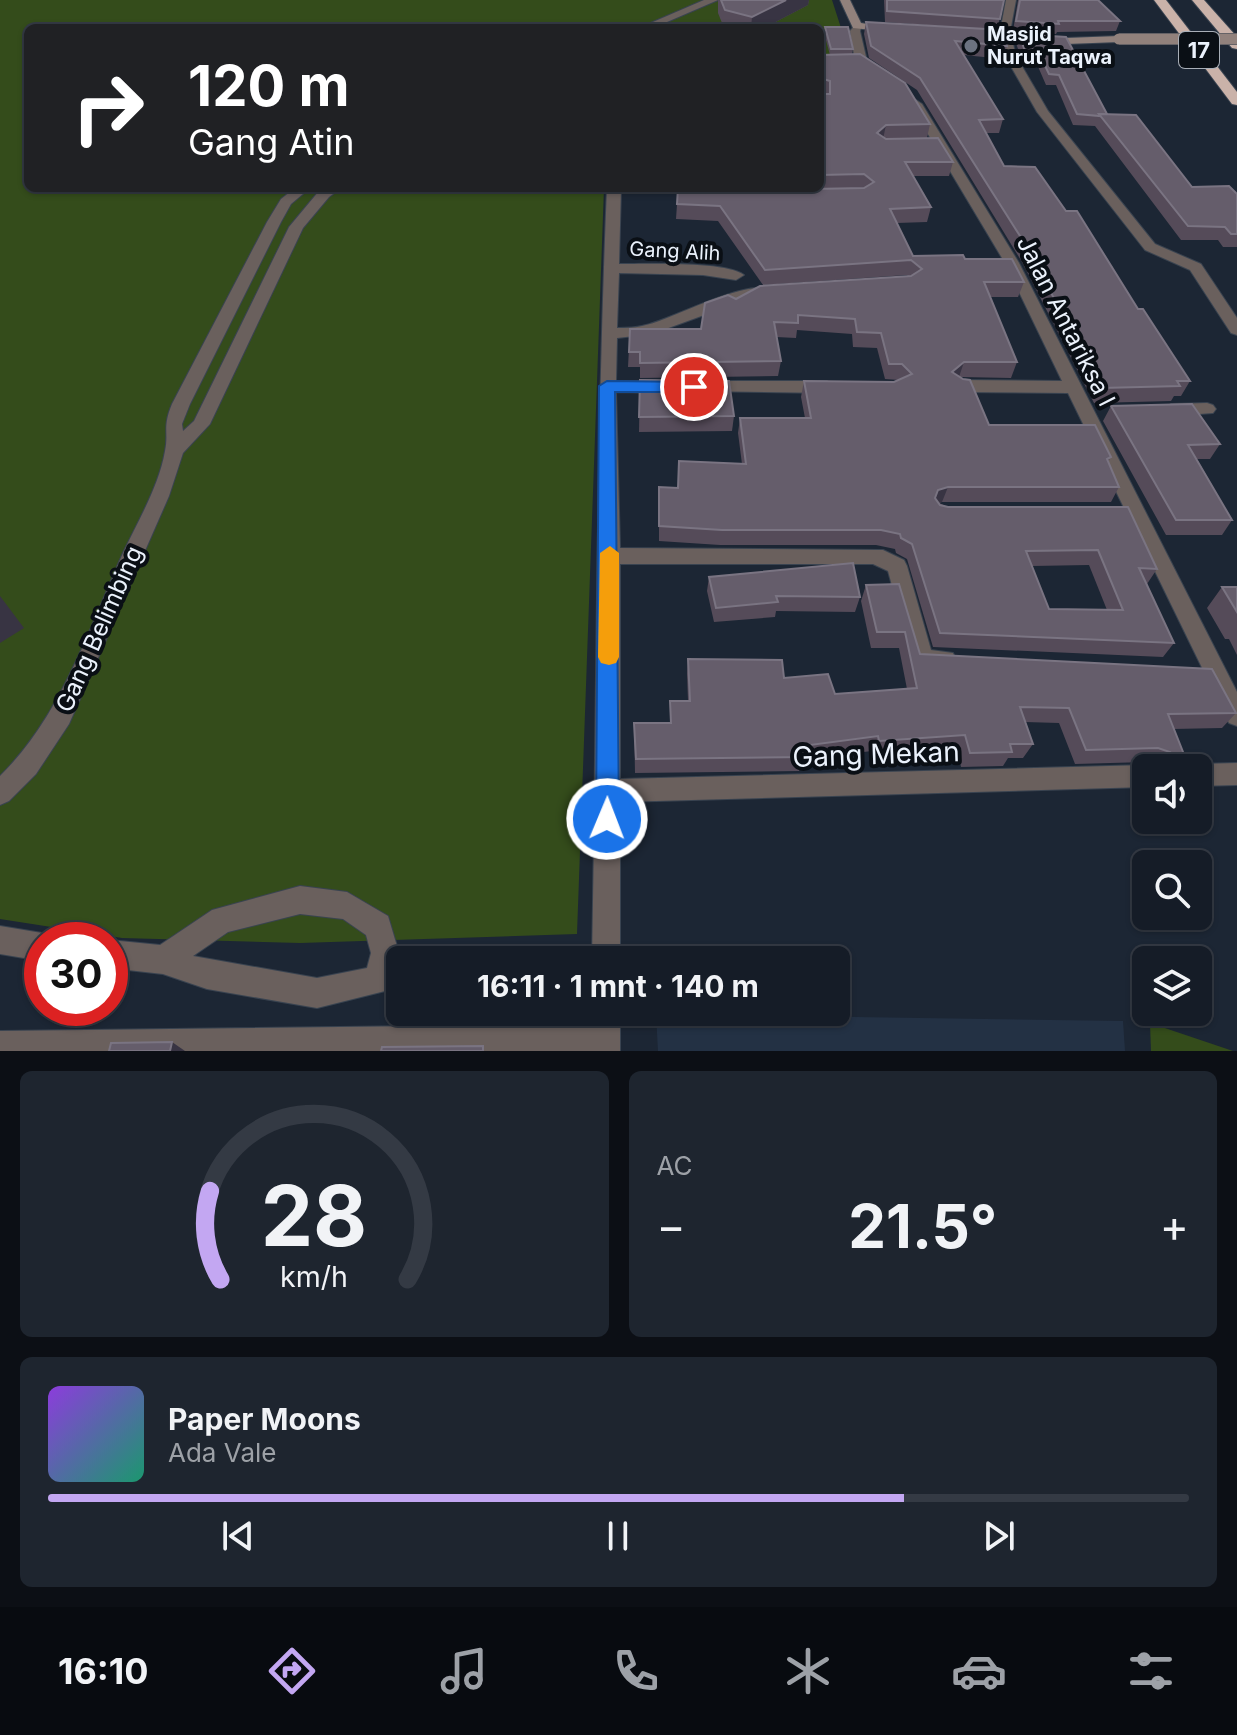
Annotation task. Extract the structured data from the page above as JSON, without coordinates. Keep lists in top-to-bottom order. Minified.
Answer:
{"streets":{"highway":["17"],"street":["Gang Alih","Jalan Antariksa I","Gang Belimbing","Gang Mekan"]},"places":["Masjid Nurut Taqwa"],"page":{"turn":["120 m","Gang Atin"],"limit":"30","trip":"16:11 · 1 mnt · 140 m","tile":"AC","heat":["−","21.5°","+"],"song":["Paper Moons","Ada Vale"],"tabs":"16:10","gauge":["28","km/h"]}}
